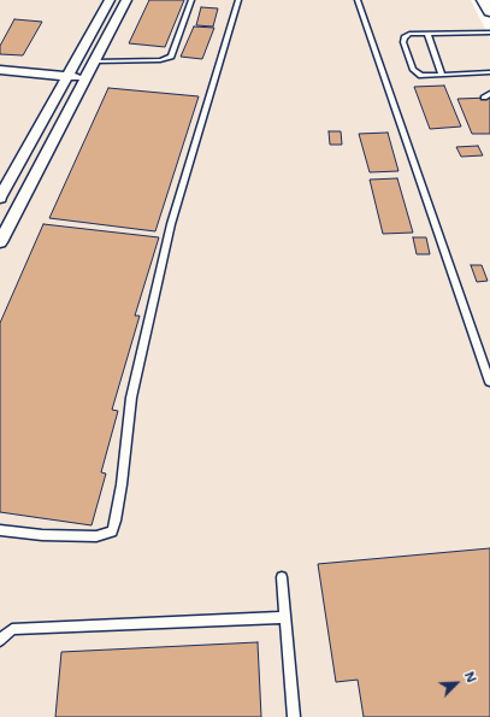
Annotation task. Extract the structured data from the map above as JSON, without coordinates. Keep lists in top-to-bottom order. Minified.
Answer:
{"north":"top right"}
